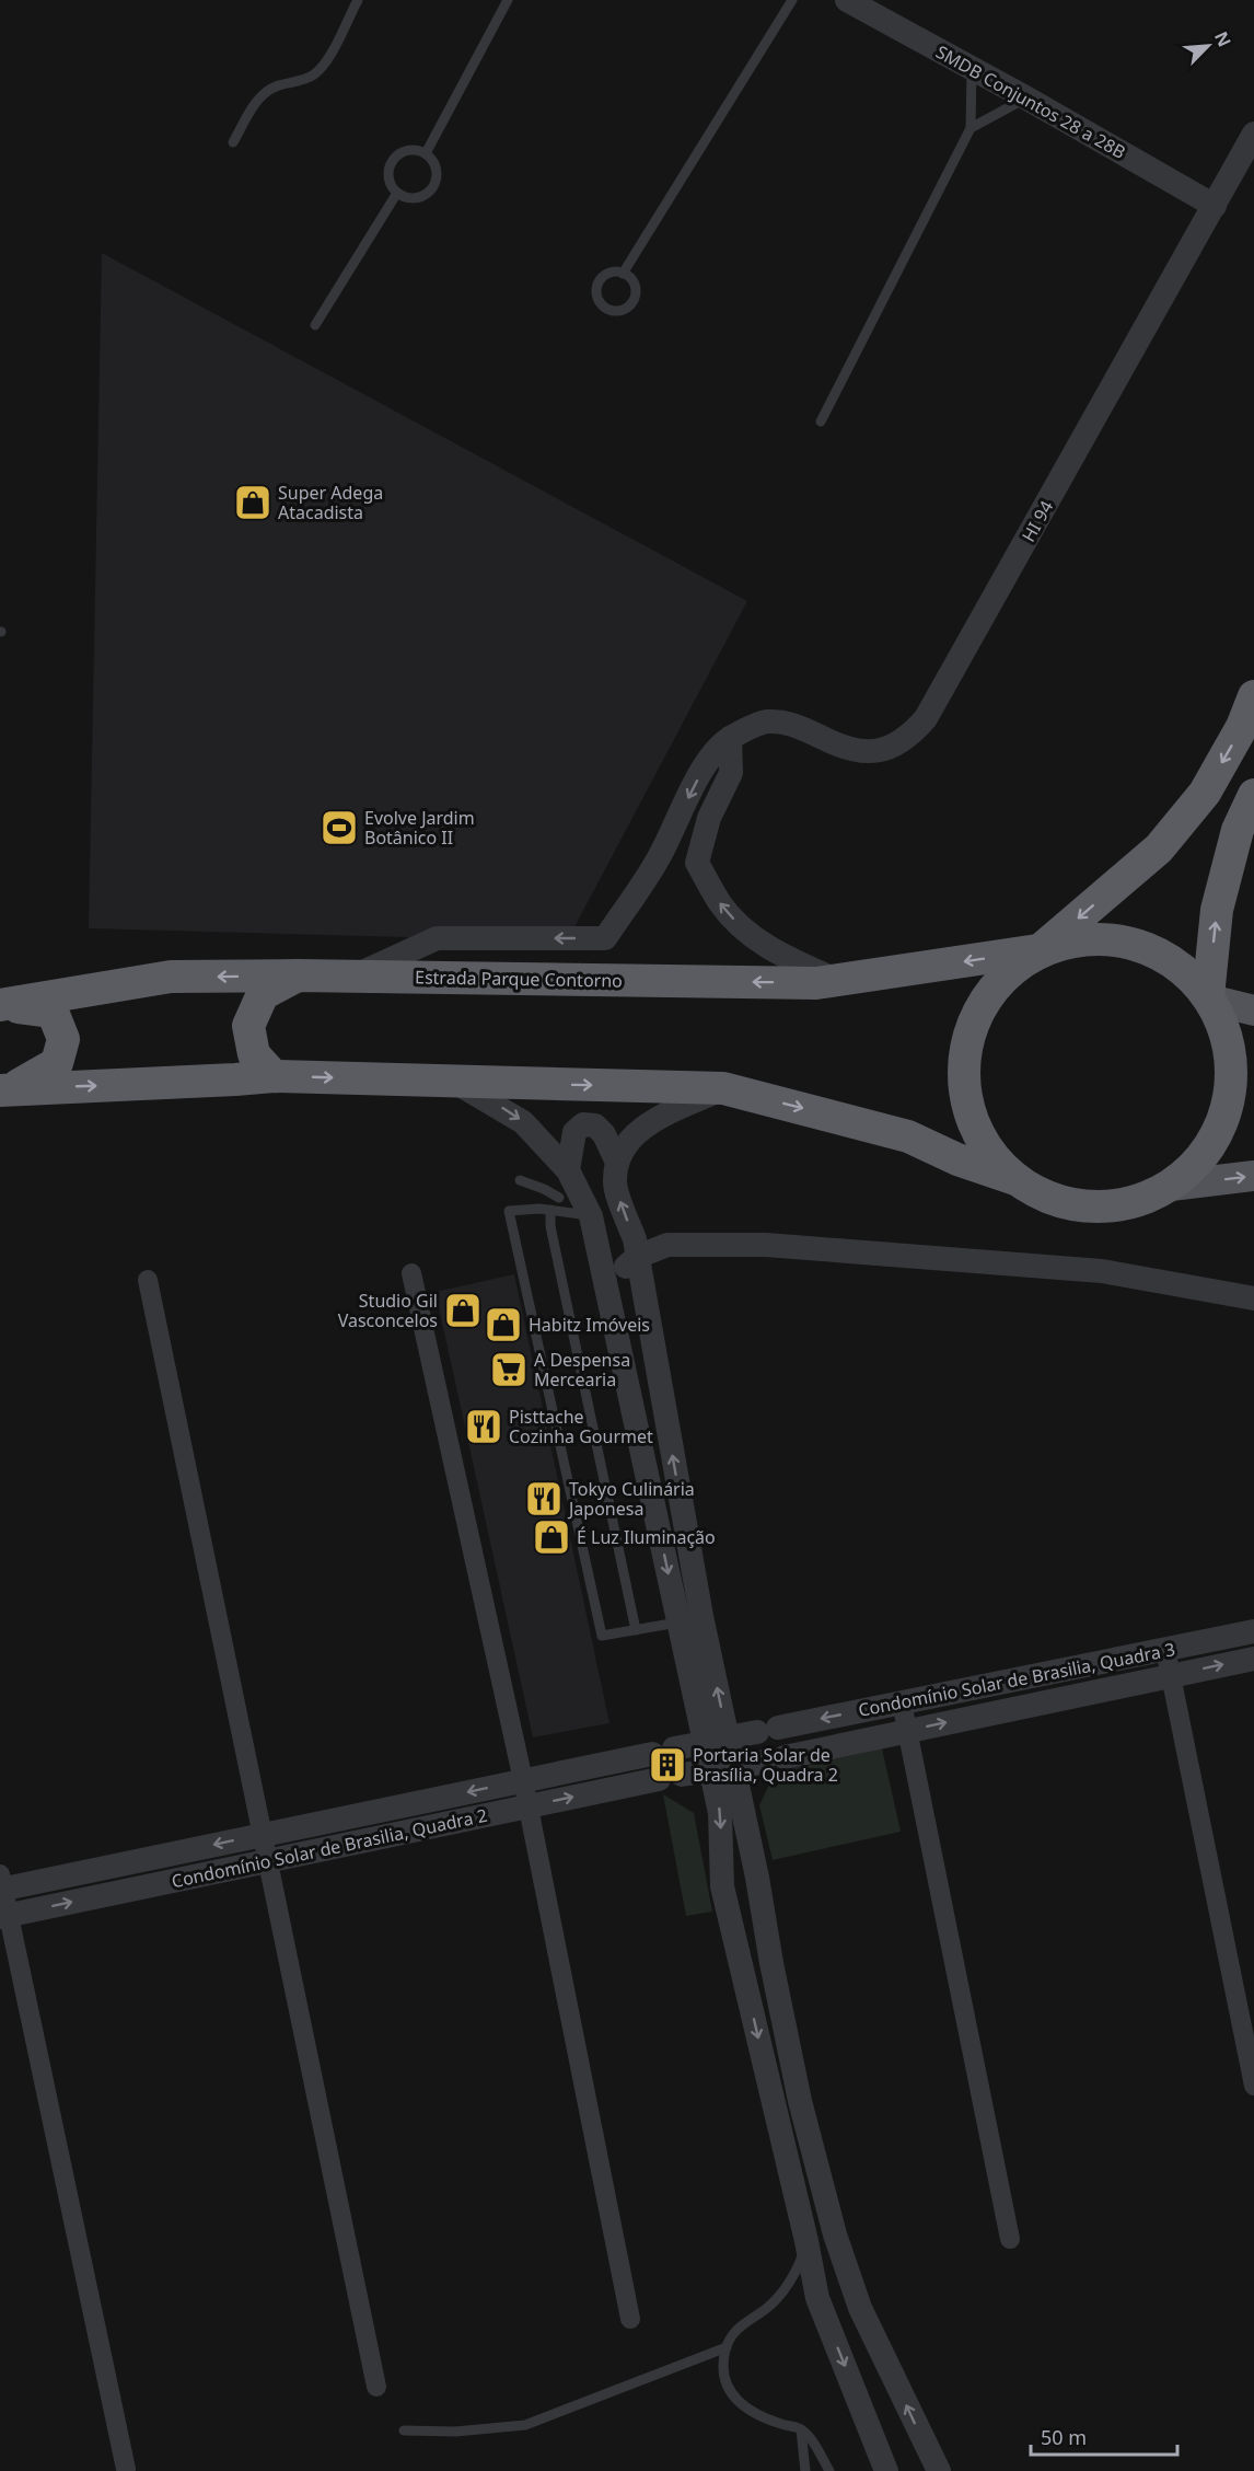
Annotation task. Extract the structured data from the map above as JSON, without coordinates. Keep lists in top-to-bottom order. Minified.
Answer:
{"streets":{"highway":["Estrada Parque Contorno"],"street":["SMDB Conjuntos 28 a 28B","HI 94","Condomínio Solar de Brasilia, Quadra 3","Condomínio Solar de Brasilia, Quadra 2"]},"crossings":[["SMDB Conjuntos 28 a 28B","HI 94"],["Condomínio Solar de Brasilia, Quadra 3","Condomínio Solar de Brasilia, Quadra 2"]],"places":{"shop":["Super Adega Atacadista","Studio Gil Vasconcelos","Habitz Imóveis","É Luz Iluminação"],"sports":["Evolve Jardim Botânico II"],"supermarket":["A Despensa Mercearia"],"restaurant":["Pisttache Cozinha Gourmet","Tokyo Culinária Japonesa"],"building":["Portaria Solar de Brasília, Quadra 2"]},"scale_bar":"50 m","north":"top right"}
